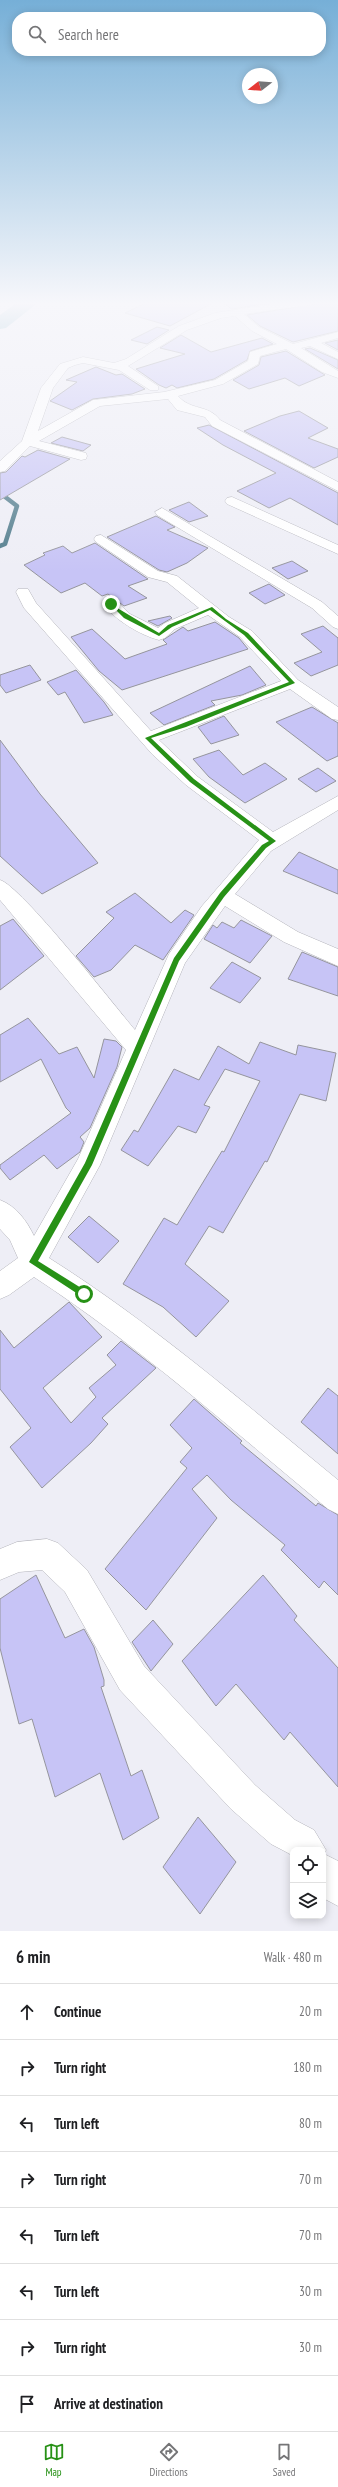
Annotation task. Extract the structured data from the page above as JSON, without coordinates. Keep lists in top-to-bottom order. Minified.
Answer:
{"north":"left","page":{"search":"Search here","heading":["6 min","Walk · 480 m"],"list":[["Continue","20 m"],["Turn right","180 m"],["Turn left","80 m"],["Turn right","70 m"],["Turn left","70 m"],["Turn left","30 m"],["Turn right","30 m"],"Arrive at destination"],"nav":["Map","Directions","Saved"]}}
